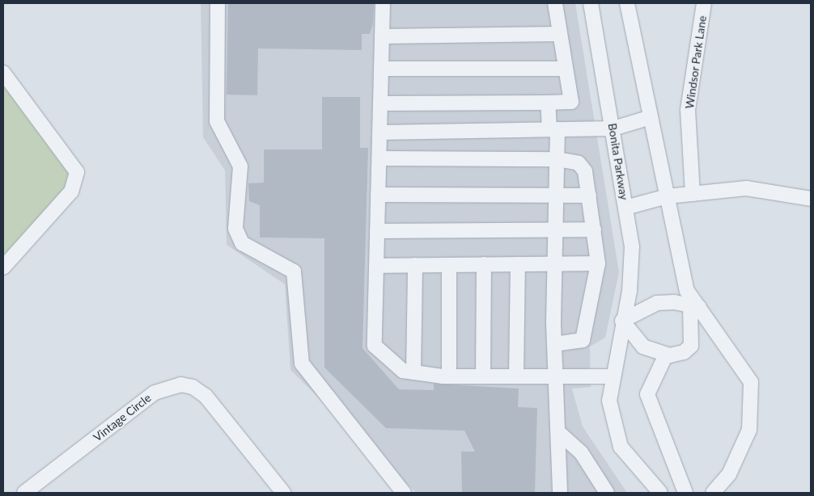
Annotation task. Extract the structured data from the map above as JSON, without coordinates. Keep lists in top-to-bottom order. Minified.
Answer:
{"streets":{"street":["Windsor Park Lane","Bonita Parkway","Vintage Circle"]}}
